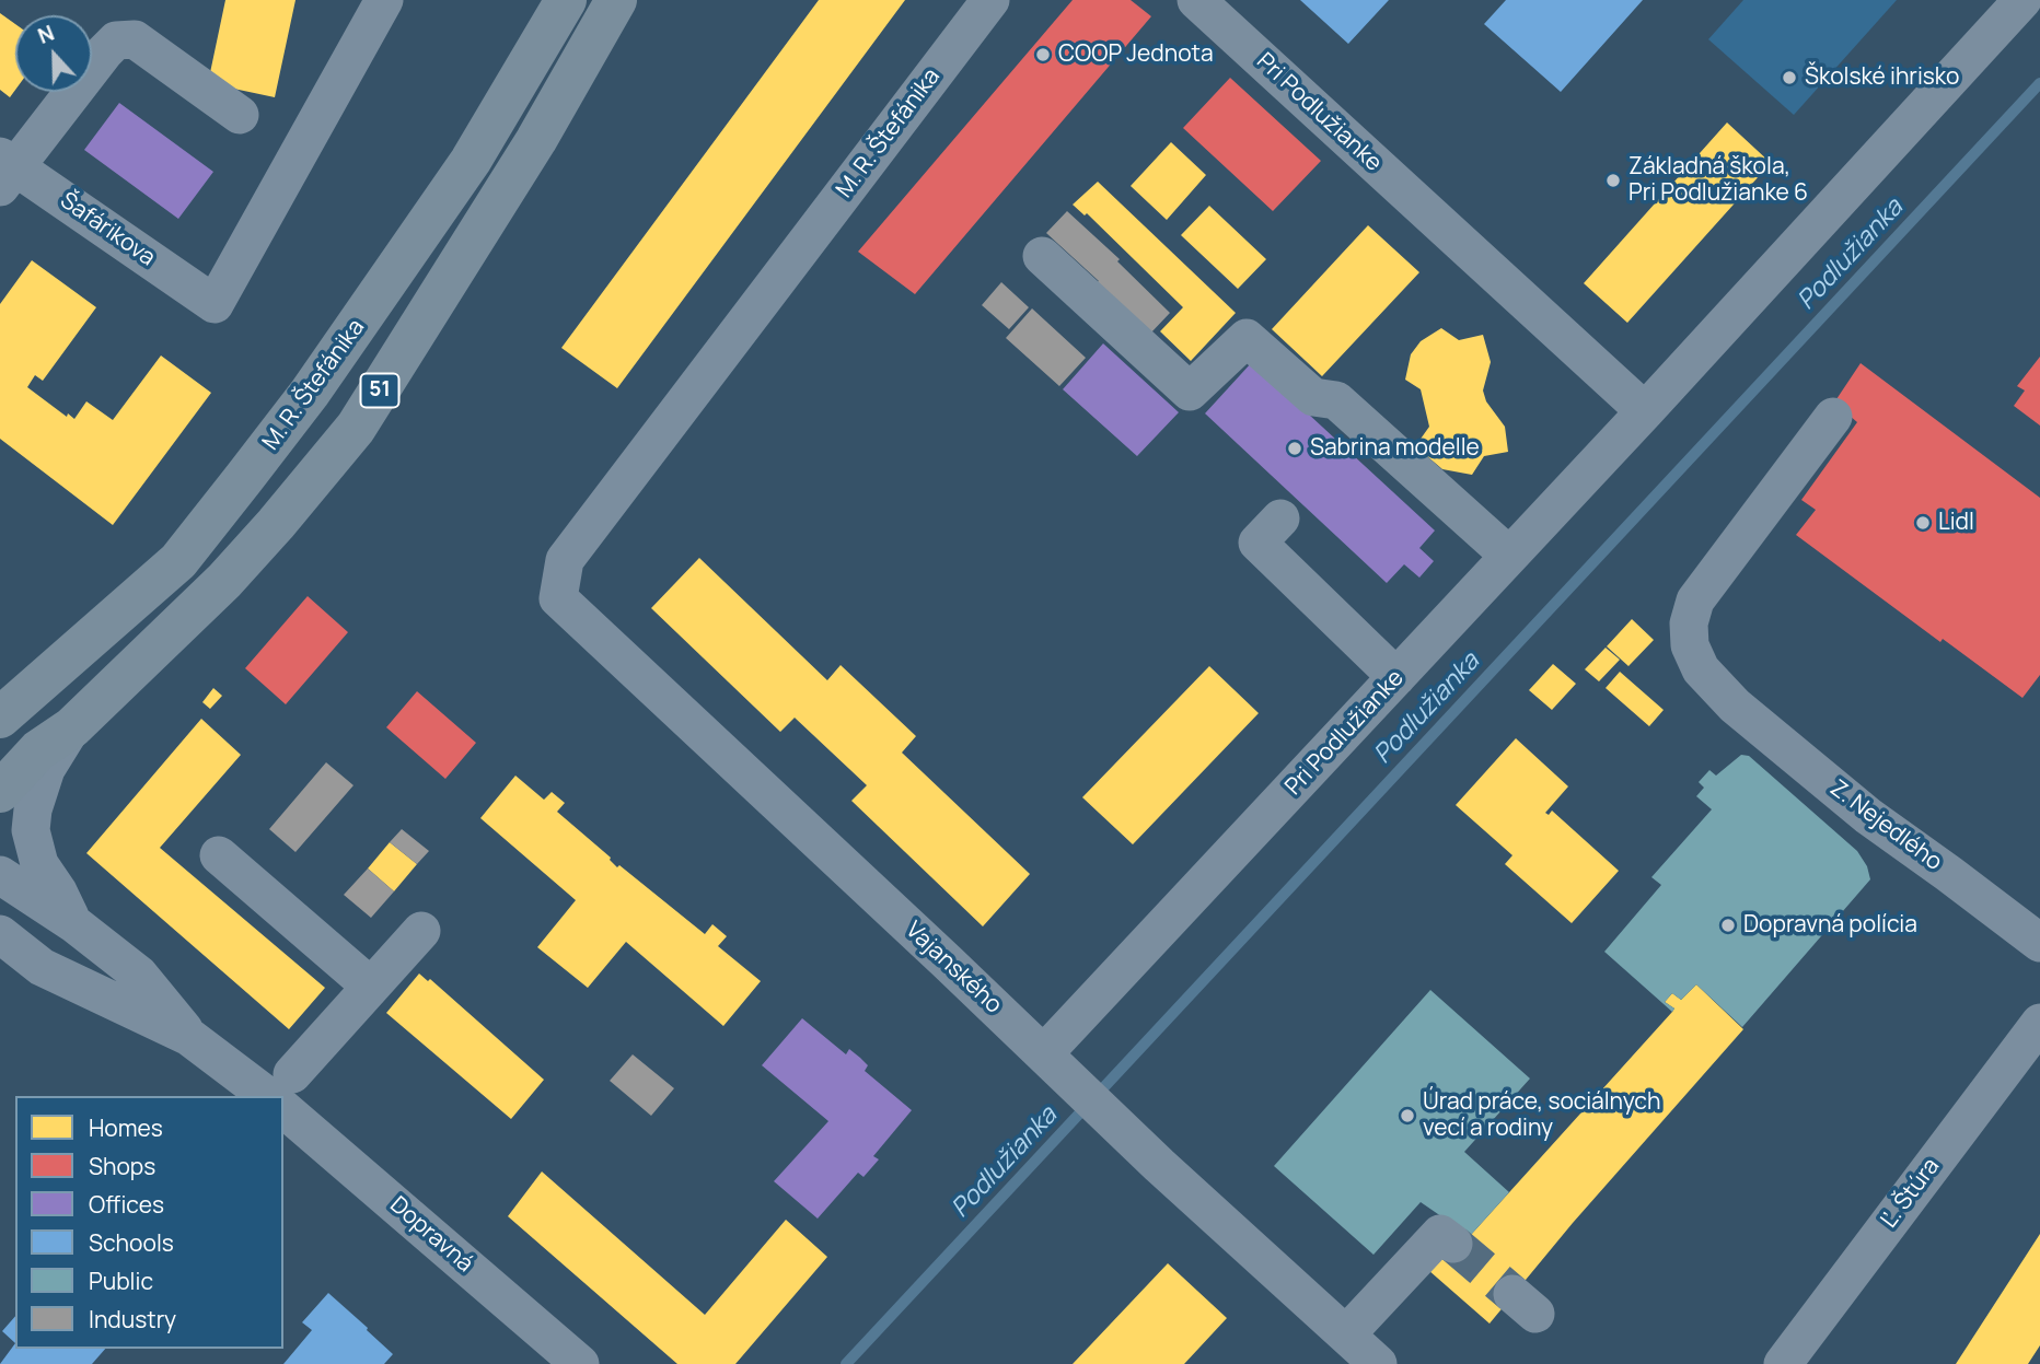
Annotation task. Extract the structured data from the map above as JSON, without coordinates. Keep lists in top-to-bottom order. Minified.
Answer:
{"streets":{"main road":["M. R. Štefánika","51"],"street":["Pri Podlužianke","Šafárikova","Z. Nejedlého","Vajanského","Ľ. Štúra","Dopravná"]},"crossings":[["Pri Podlužianke","Vajanského"],["M. R. Štefánika","Vajanského"]],"water":["Podlužianka"],"places":["COOP Jednota","Školské ihrisko","Základná škola, Pri Podlužianke 6","Sabrina modelle","Lidl","Dopravná polícia","Úrad práce, sociálnych vecí a rodiny"],"legend":["Homes","Shops","Offices","Schools","Public","Industry"],"north":"top"}
